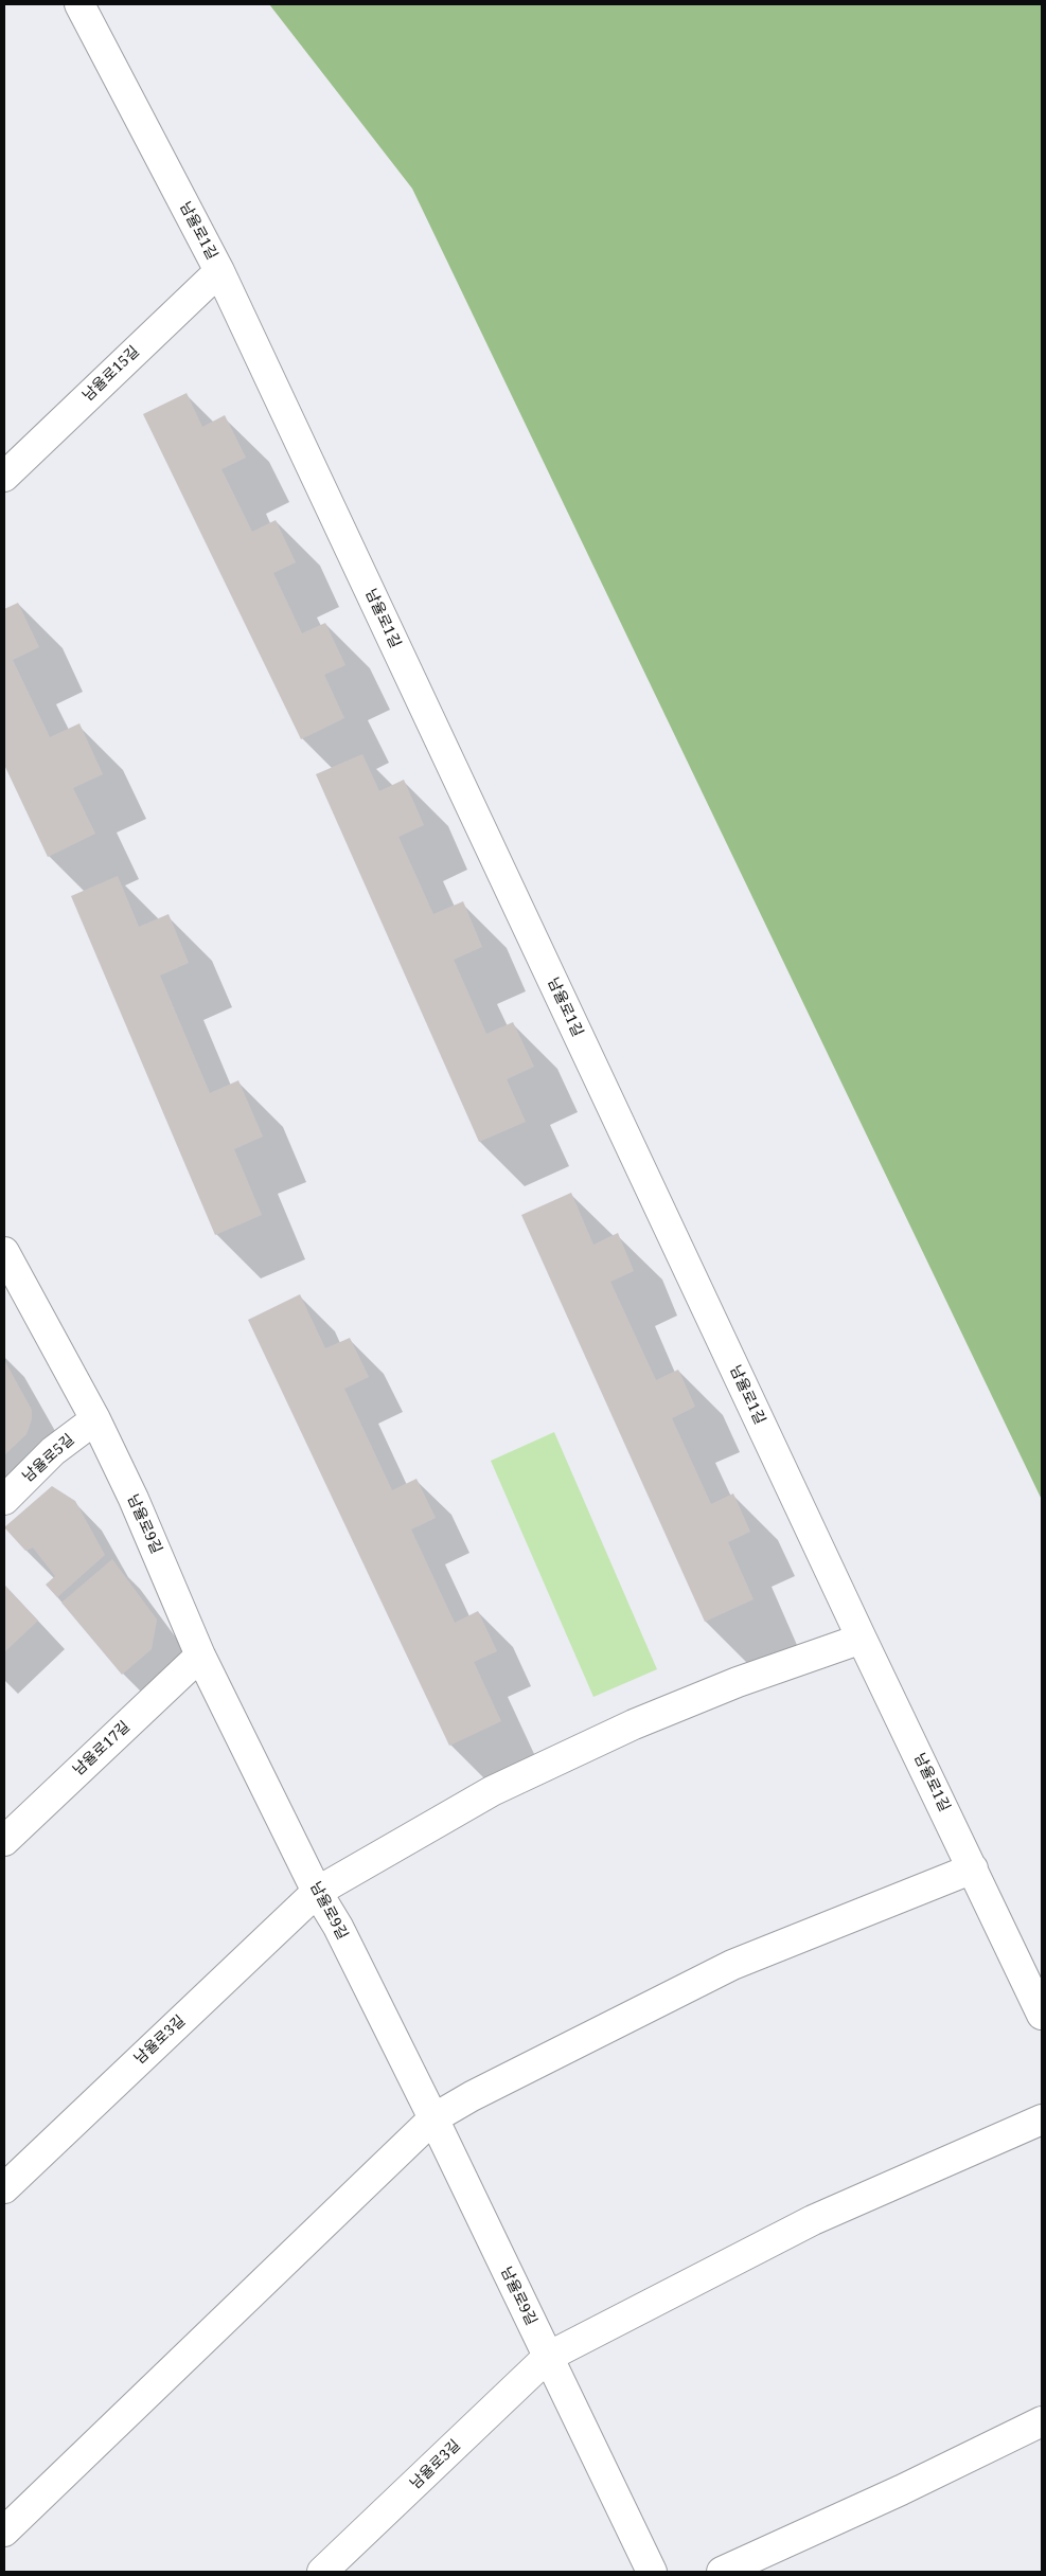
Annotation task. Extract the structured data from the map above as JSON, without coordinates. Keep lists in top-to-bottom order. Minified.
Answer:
{"streets":{"street":["남율로1길","남율로15길","남율로5길","남율로9길","남율로17길","남율로3길"]},"crossings":[["남율로1길","남율로15길"],["남율로1길","남율로3길"],["남율로5길","남율로9길"],["남율로9길","남율로17길"],["남율로9길","남율로3길"]]}
